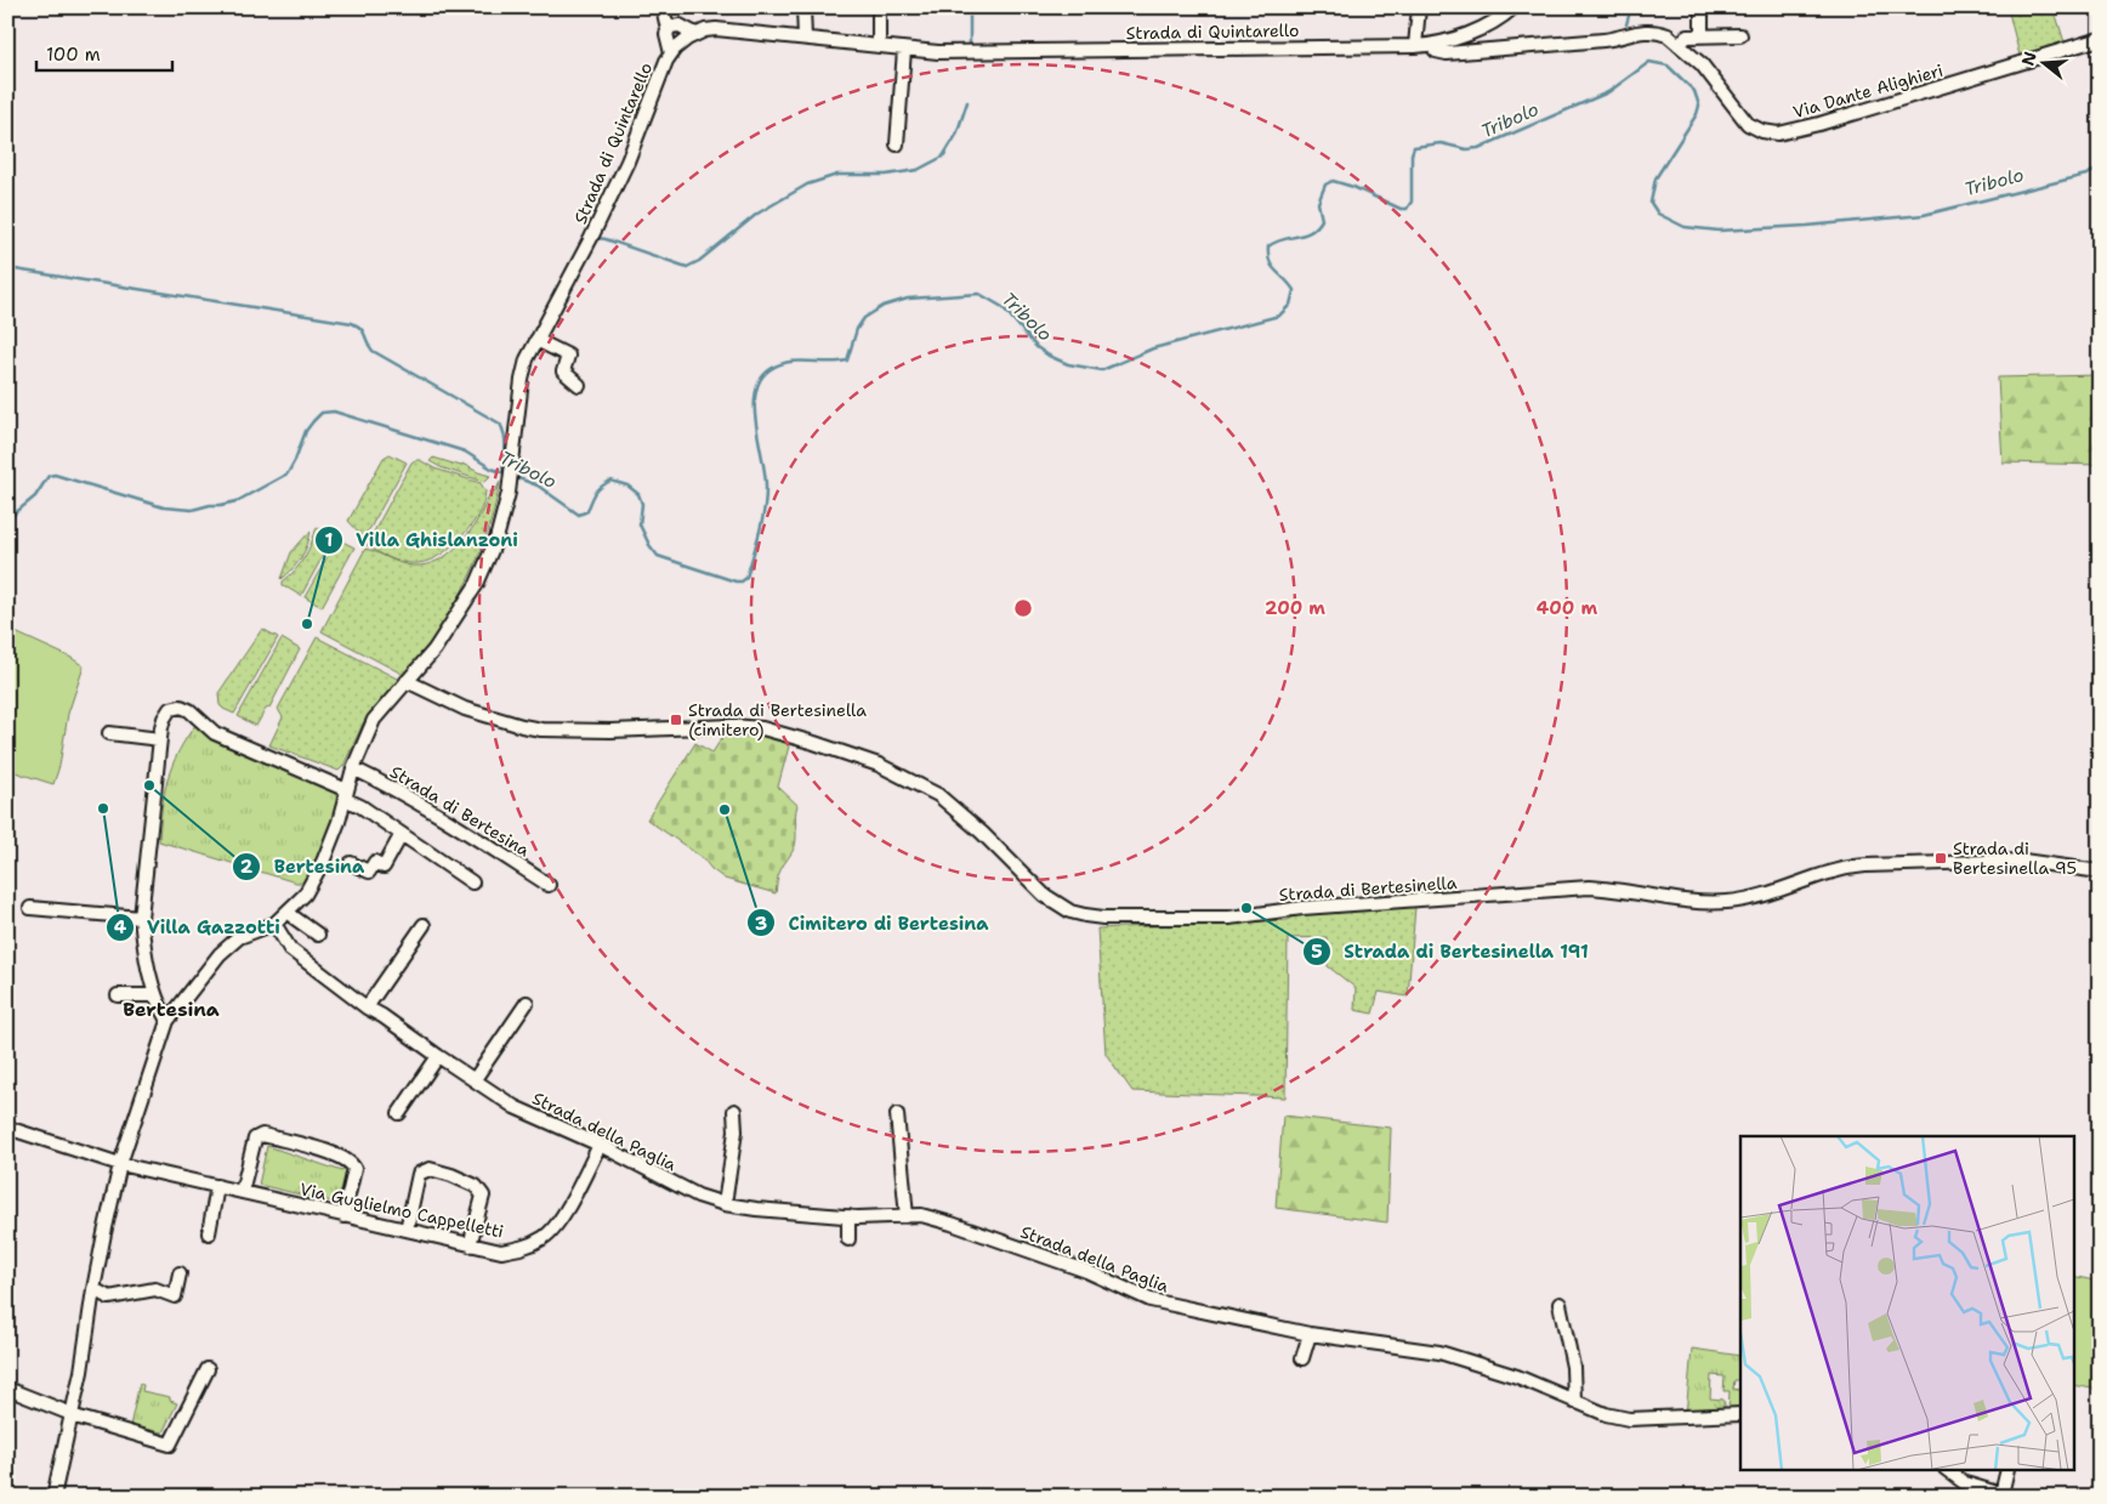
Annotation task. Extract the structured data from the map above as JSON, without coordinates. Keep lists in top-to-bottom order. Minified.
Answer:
{"streets":{"street":["Strada di Quintarello","Via Dante Alighieri","Strada di Bertesina","Strada di Bertesinella","Strada della Paglia","Via Guglielmo Cappelletti"]},"crossings":[["Strada di Quintarello","Via Dante Alighieri"],["Strada di Quintarello","Strada di Bertesinella"],["Strada della Paglia","Via Guglielmo Cappelletti"]],"districts":["Bertesina"],"water":["Tribolo"],"places":{"other":["Villa Ghislanzoni","Bertesina","Villa Gazzotti","Cimitero di Bertesina","Strada di Bertesinella 191"],"transit":["Strada di Bertesinella (cimitero)","Strada di Bertesinella 95"]},"scale_bar":"100 m","north":"left","rings":["200 m","400 m"]}
